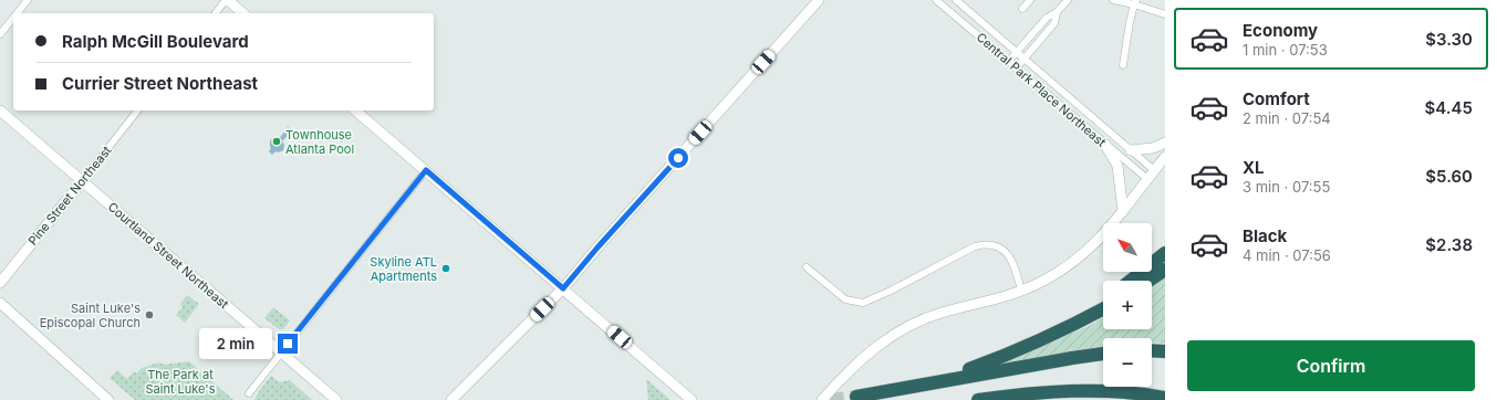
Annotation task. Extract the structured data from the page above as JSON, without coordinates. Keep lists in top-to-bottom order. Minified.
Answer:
{"streets":{"main road":["Pine Street Northeast","Courtland Street Northeast"],"street":["Central Park Place Northeast"]},"crossings":[["Pine Street Northeast","Courtland Street Northeast"]],"parks":["The Park at Saint Luke's"],"places":["Townhouse Atlanta Pool","Skyline ATL Apartments","Saint Luke's Episcopal Church"],"north":"top left","page":{"list":[{"name":"Economy","note":"1 min · 07:53","value":"$3.30"},{"name":"Comfort","note":"2 min · 07:54","value":"$4.45"},{"name":"XL","note":"3 min · 07:55","value":"$5.60"},{"name":"Black","note":"4 min · 07:56","value":"$2.38"}],"banner":["Ralph McGill Boulevard","Currier Street Northeast"],"map_buttons":["+","−"],"bubble":"2 min","buttons":"Confirm"}}
